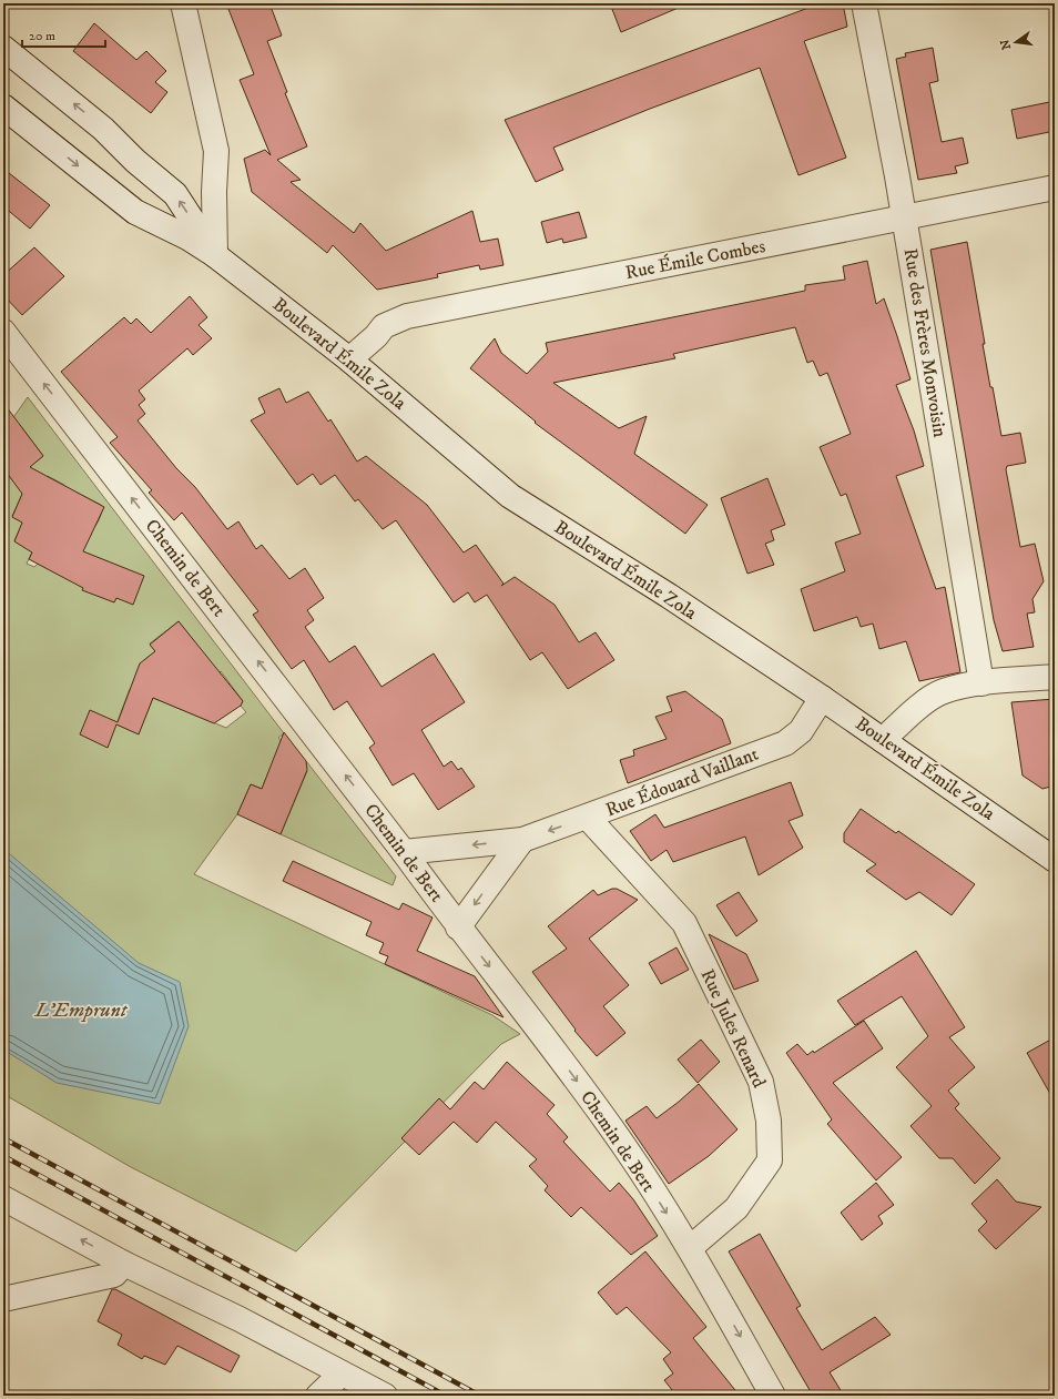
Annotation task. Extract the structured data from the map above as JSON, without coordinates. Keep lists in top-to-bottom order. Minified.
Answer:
{"streets":{"street":["Rue Émile Combes","Rue des Frères Monvoisin","Boulevard Émile Zola","Chemin de Bert","Rue Édouard Vaillant","Rue Jules Renard"]},"crossings":[["Rue Émile Combes","Rue des Frères Monvoisin"],["Rue Émile Combes","Boulevard Émile Zola"],["Boulevard Émile Zola","Rue Édouard Vaillant"],["Chemin de Bert","Rue Édouard Vaillant"],["Chemin de Bert","Rue Jules Renard"],["Rue Édouard Vaillant","Rue Jules Renard"]],"one_way":["Rue Édouard Vaillant"],"water":["L'Emprunt"],"scale_bar":"20 m","north":"left"}
